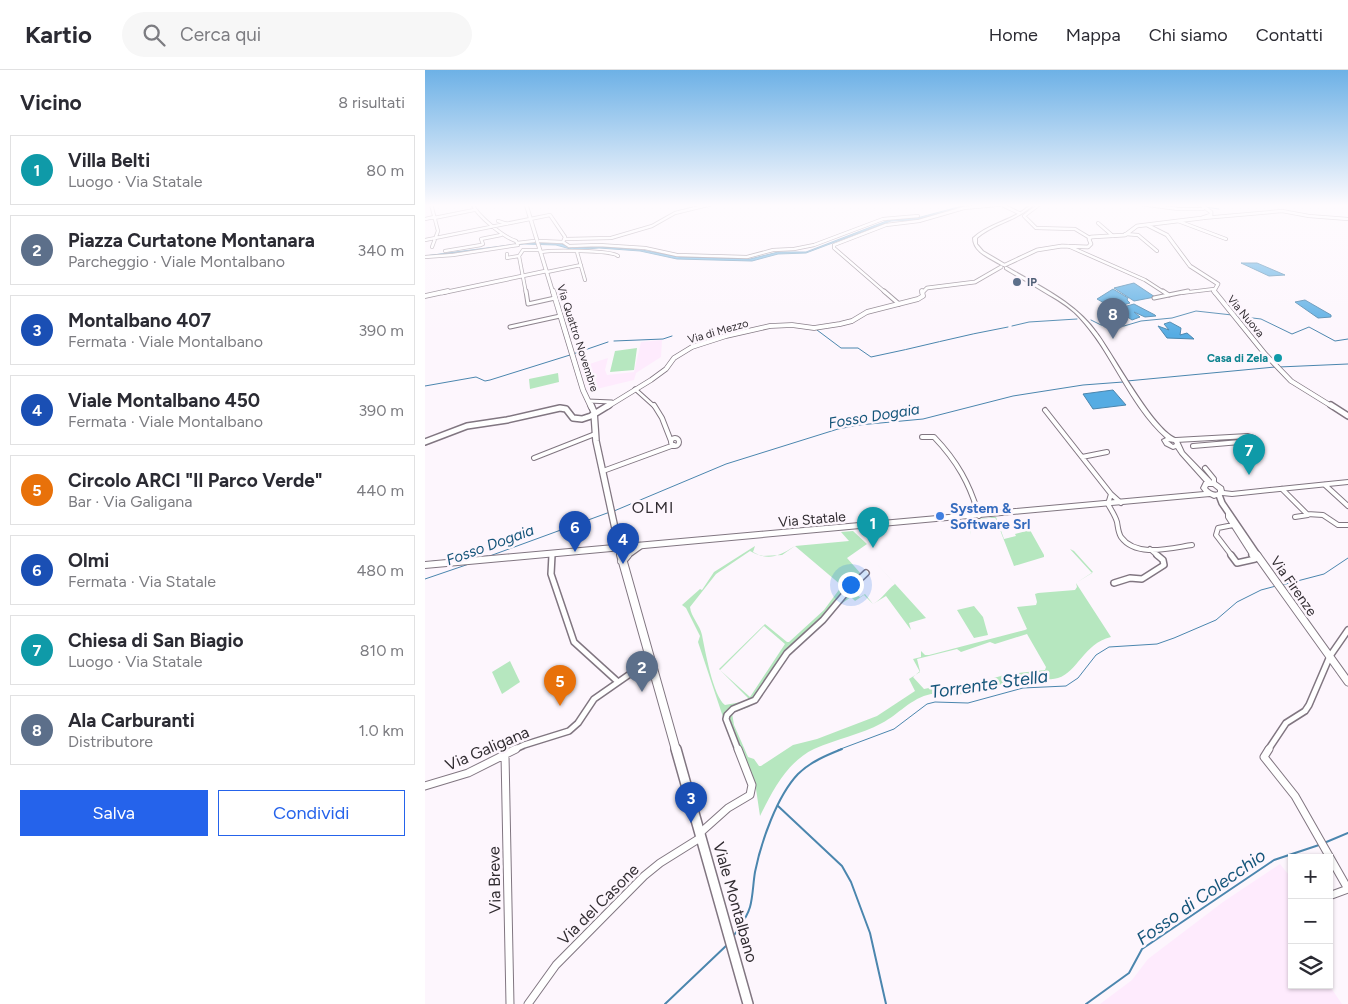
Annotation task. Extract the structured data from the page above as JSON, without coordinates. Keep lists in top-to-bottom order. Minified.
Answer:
{"streets":{"main road":["Via Quattro Novembre","Via Statale","Viale Montalbano"],"street":["Via Nuova","Via di Mezzo","Via Firenze","Via Galigana","Via Breve","Via del Casone"]},"crossings":[["Via di Mezzo","Via Quattro Novembre"],["Via Quattro Novembre","Via Statale"],["Via Quattro Novembre","Viale Montalbano"],["Via Statale","Via Firenze"],["Via Statale","Viale Montalbano"],["Via Galigana","Via Breve"],["Via Galigana","Viale Montalbano"],["Viale Montalbano","Via del Casone"]],"districts":["OLMI"],"water":["Fosso Dogaia","Torrente Stella","Fosso di Colecchio"],"places":["IP","Casa di Zela","System & Software Srl"],"page":{"header":"Kartio","search":"Cerca qui","nav":["Home","Mappa","Chi siamo","Contatti"],"heading":["Vicino","8 risultati"],"list":[{"mark":"1","name":"Villa Belti","note":"Luogo · Via Statale","value":"80 m"},{"mark":"2","name":"Piazza Curtatone Montanara","note":"Parcheggio · Viale Montalbano","value":"340 m"},{"mark":"3","name":"Montalbano 407","note":"Fermata · Viale Montalbano","value":"390 m"},{"mark":"4","name":"Viale Montalbano 450","note":"Fermata · Viale Montalbano","value":"390 m"},{"mark":"5","name":"Circolo ARCI \"Il Parco Verde\"","note":"Bar · Via Galigana","value":"440 m"},{"mark":"6","name":"Olmi","note":"Fermata · Via Statale","value":"480 m"},{"mark":"7","name":"Chiesa di San Biagio","note":"Luogo · Via Statale","value":"810 m"},{"mark":"8","name":"Ala Carburanti","note":"Distributore","value":"1.0 km"}],"pins":["8","7","1","6","4","2","5","3"],"buttons":["Salva","Condividi"],"map_buttons":["+","−"]}}
